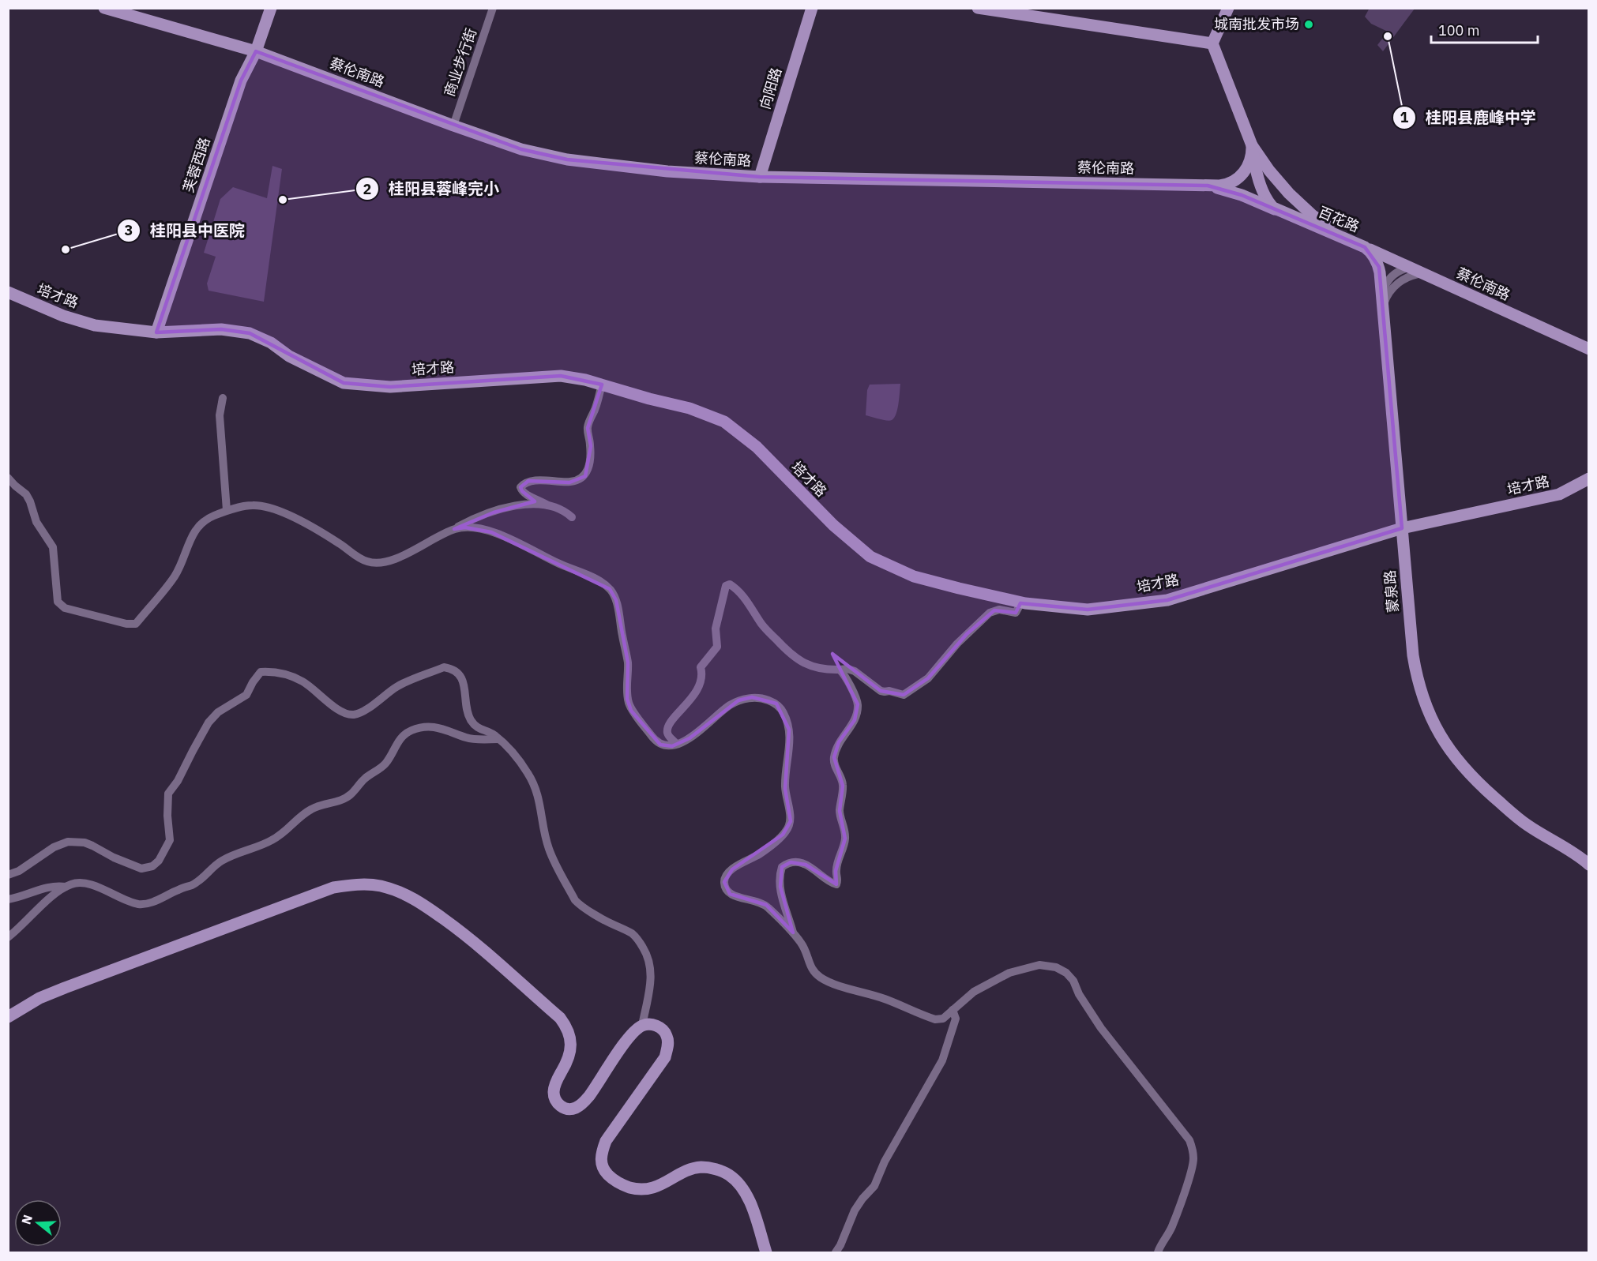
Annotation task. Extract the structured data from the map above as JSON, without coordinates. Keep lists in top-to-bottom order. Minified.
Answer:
{"streets":{"street":["商业步行街","蔡伦南路","向阳路","芙蓉西路","百花路","培才路","蒙泉路"]},"crossings":[["商业步行街","蔡伦南路"],["蔡伦南路","向阳路"],["蔡伦南路","芙蓉西路"],["蔡伦南路","百花路"],["蔡伦南路","蒙泉路"],["芙蓉西路","培才路"],["百花路","蒙泉路"],["培才路","蒙泉路"]],"places":["城南批发市场","桂阳县鹿峰中学","桂阳县蓉峰完小","桂阳县中医院"],"scale_bar":"100 m","north":"left"}
